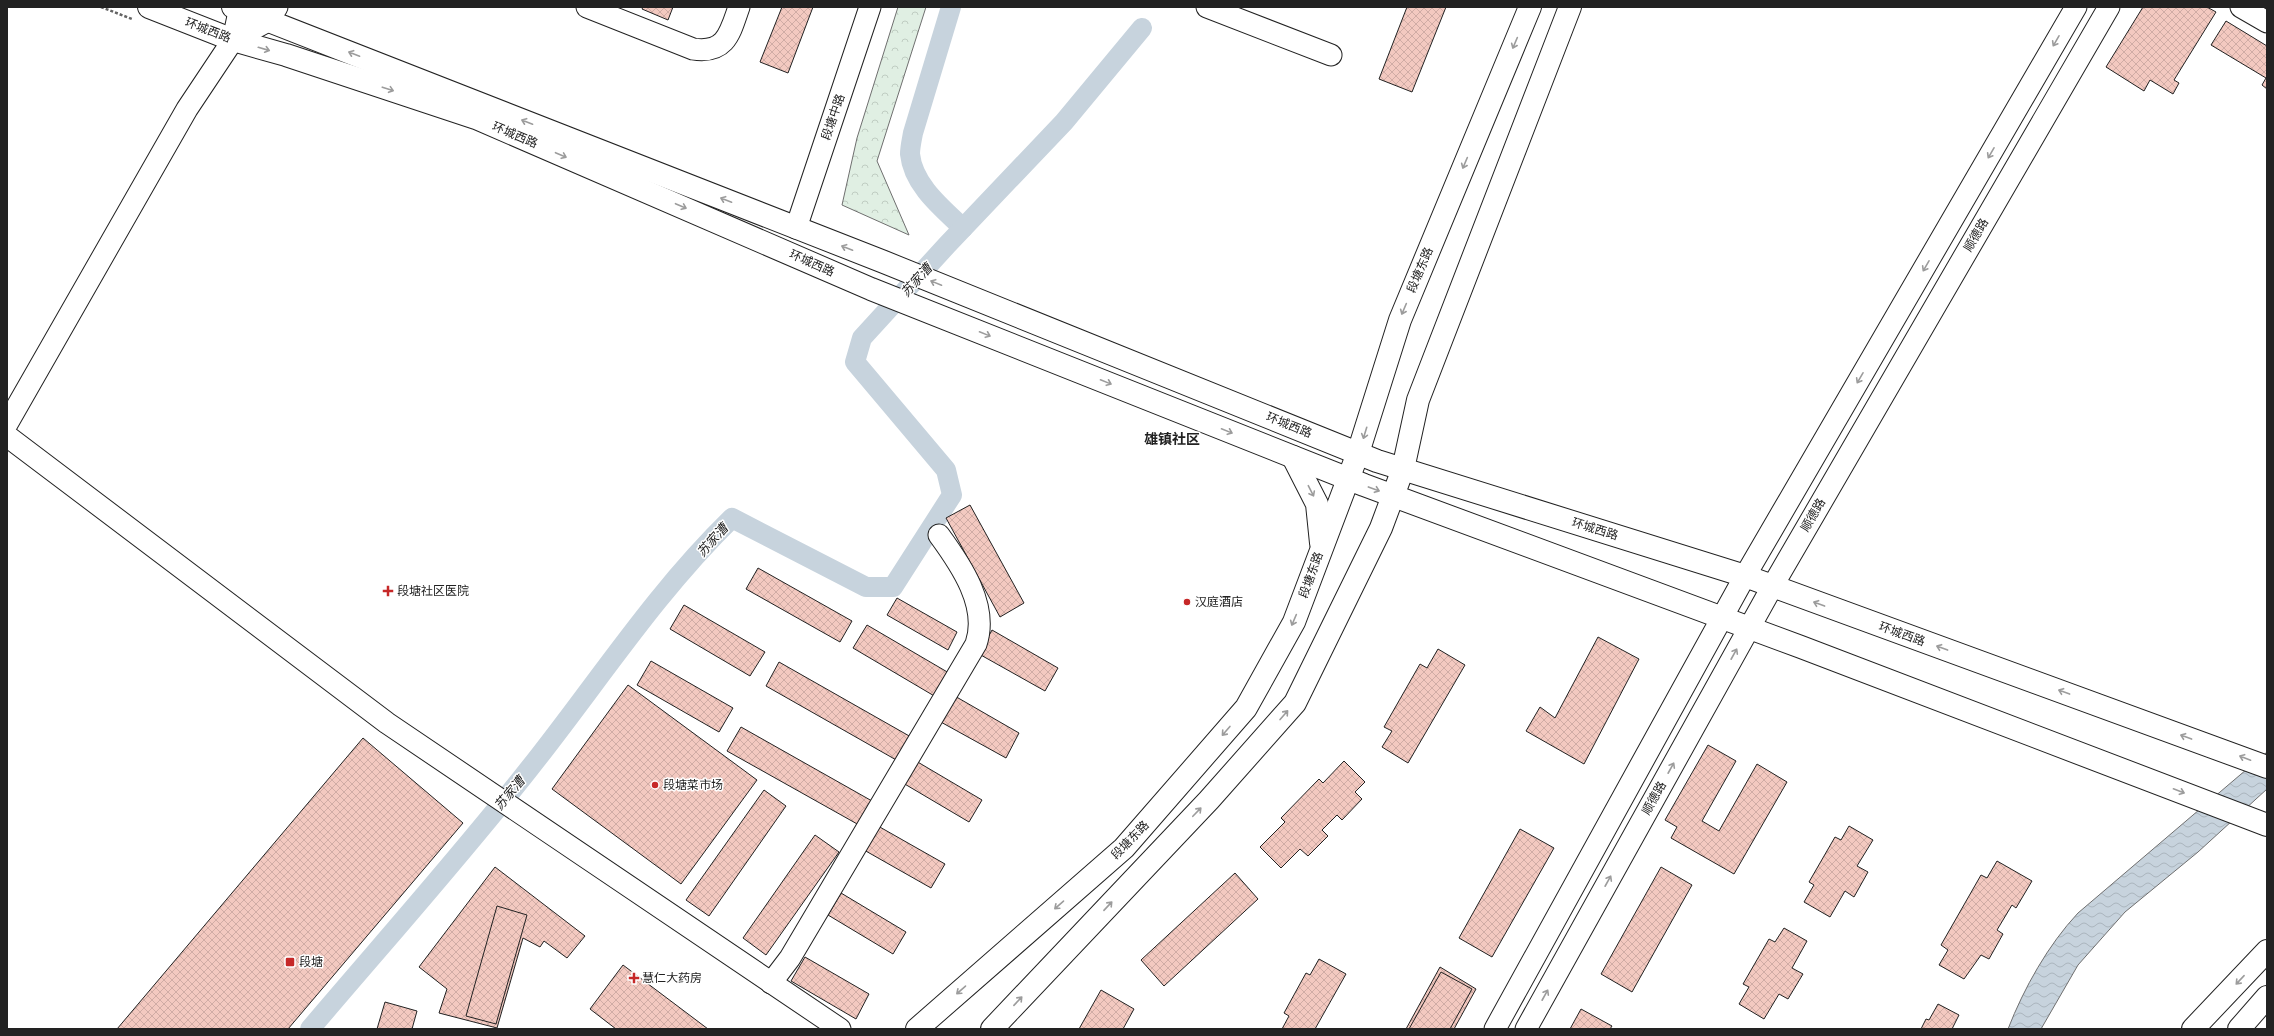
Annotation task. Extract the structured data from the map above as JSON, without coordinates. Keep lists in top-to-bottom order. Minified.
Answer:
{"streets":{"main road":["环城西路","段塘东路"],"street":["段塘中路","顺德路"]},"crossings":[["环城西路","段塘中路"],["环城西路","顺德路"],["环城西路","段塘东路"]],"districts":["雄镇社区"],"water":["苏家漕"],"places":{"health":["段塘社区医院","慧仁大药房"],"other":["汉庭酒店","段塘菜市场"],"transit":["段塘"]}}
